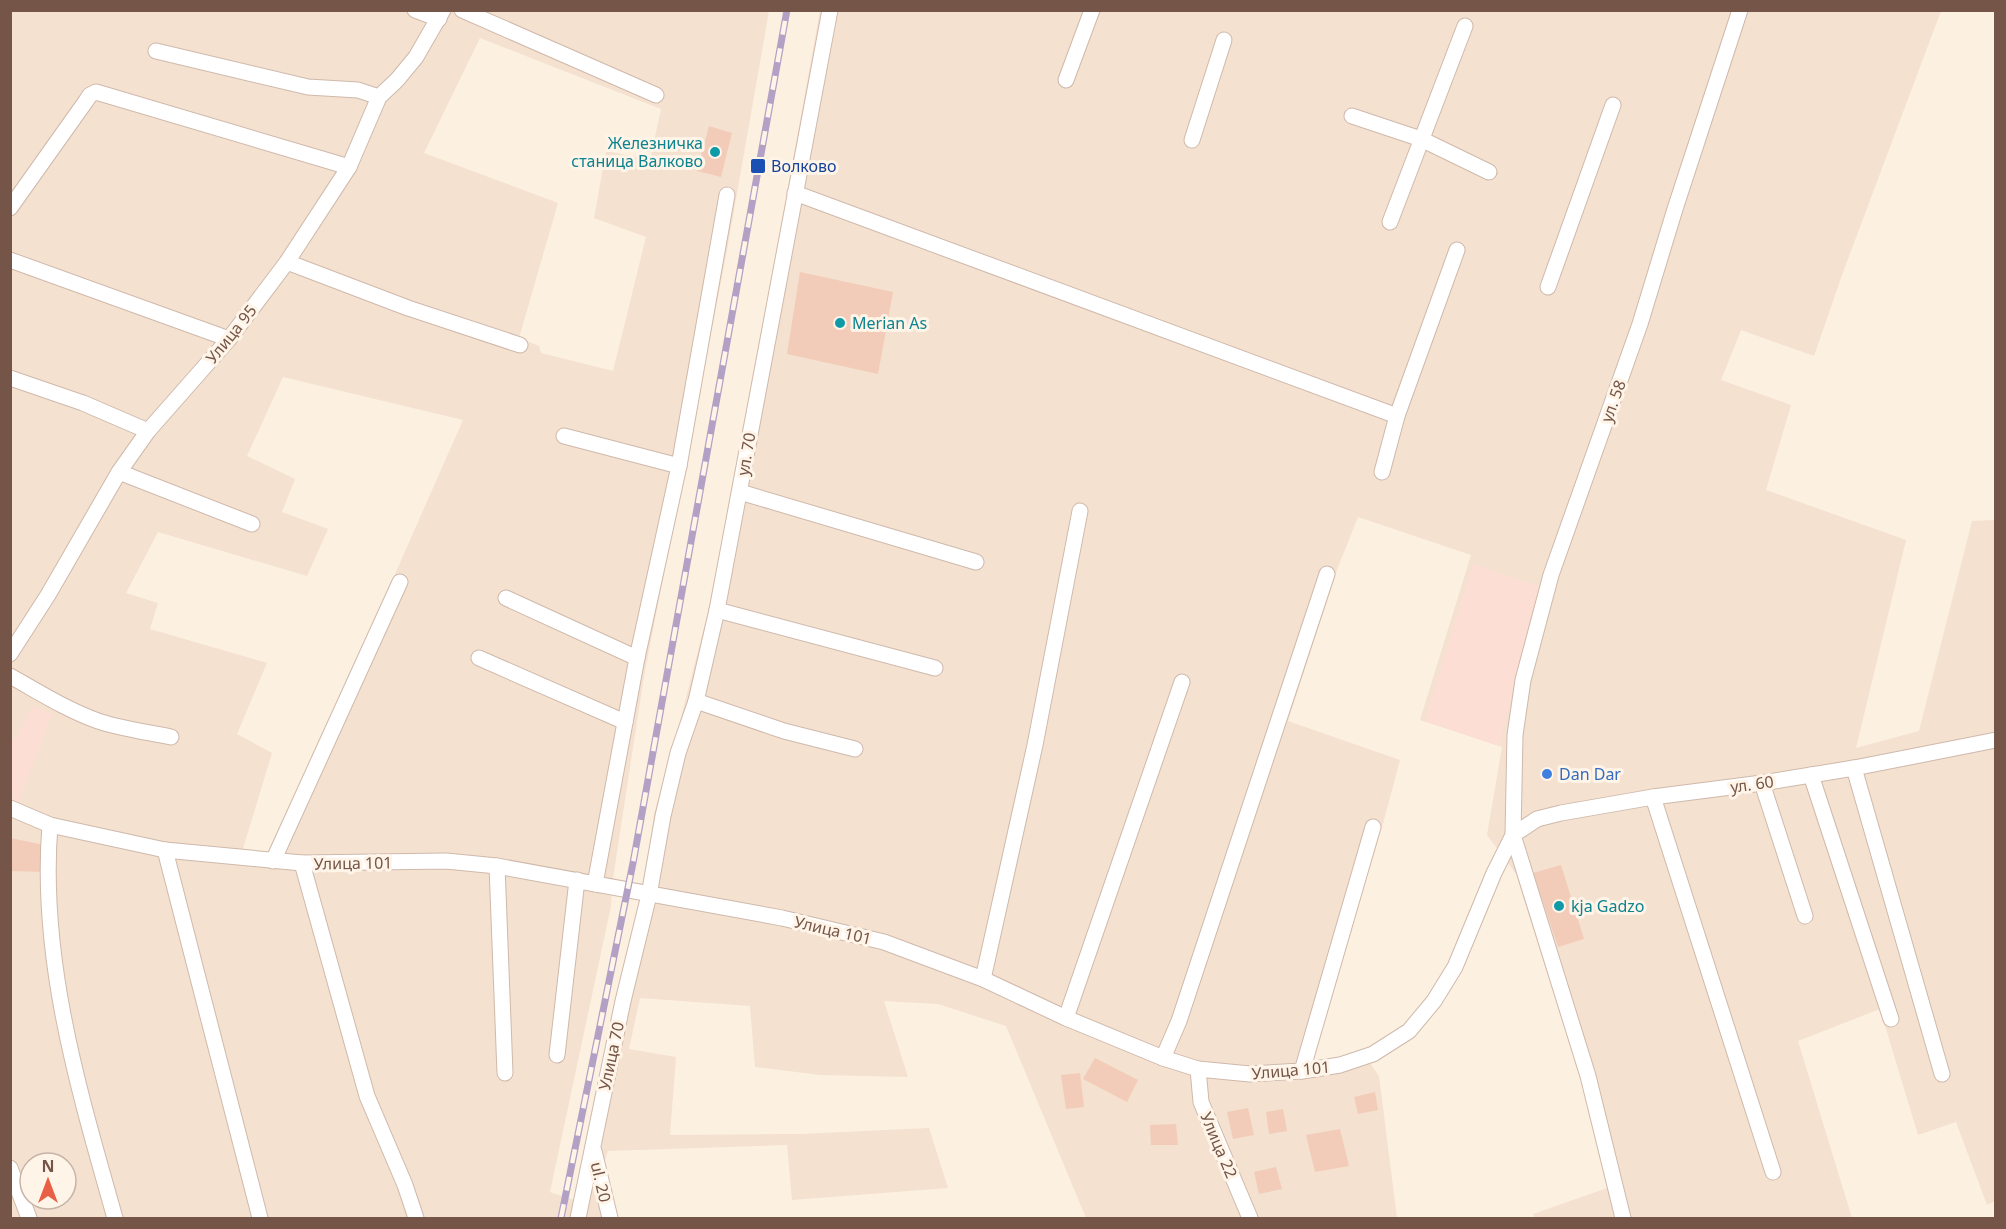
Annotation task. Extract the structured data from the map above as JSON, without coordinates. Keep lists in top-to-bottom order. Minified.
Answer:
{"streets":{"street":["Улица 95","ул. 58","ул. 70","ул. 60","Улица 101","Улица 70","Улица 22","ul. 20"]},"crossings":[["ул. 58","ул. 60"],["ул. 58","Улица 101"],["ул. 70","Улица 101"],["ул. 70","Улица 70"],["ул. 60","Улица 101"],["Улица 101","Улица 70"],["Улица 101","Улица 22"],["Улица 70","ul. 20"]],"places":{"other":["Железничка станица Валково","Merian As","Dan Dar","kja Gadzo"],"transit":["Волково"]},"north":"top"}
